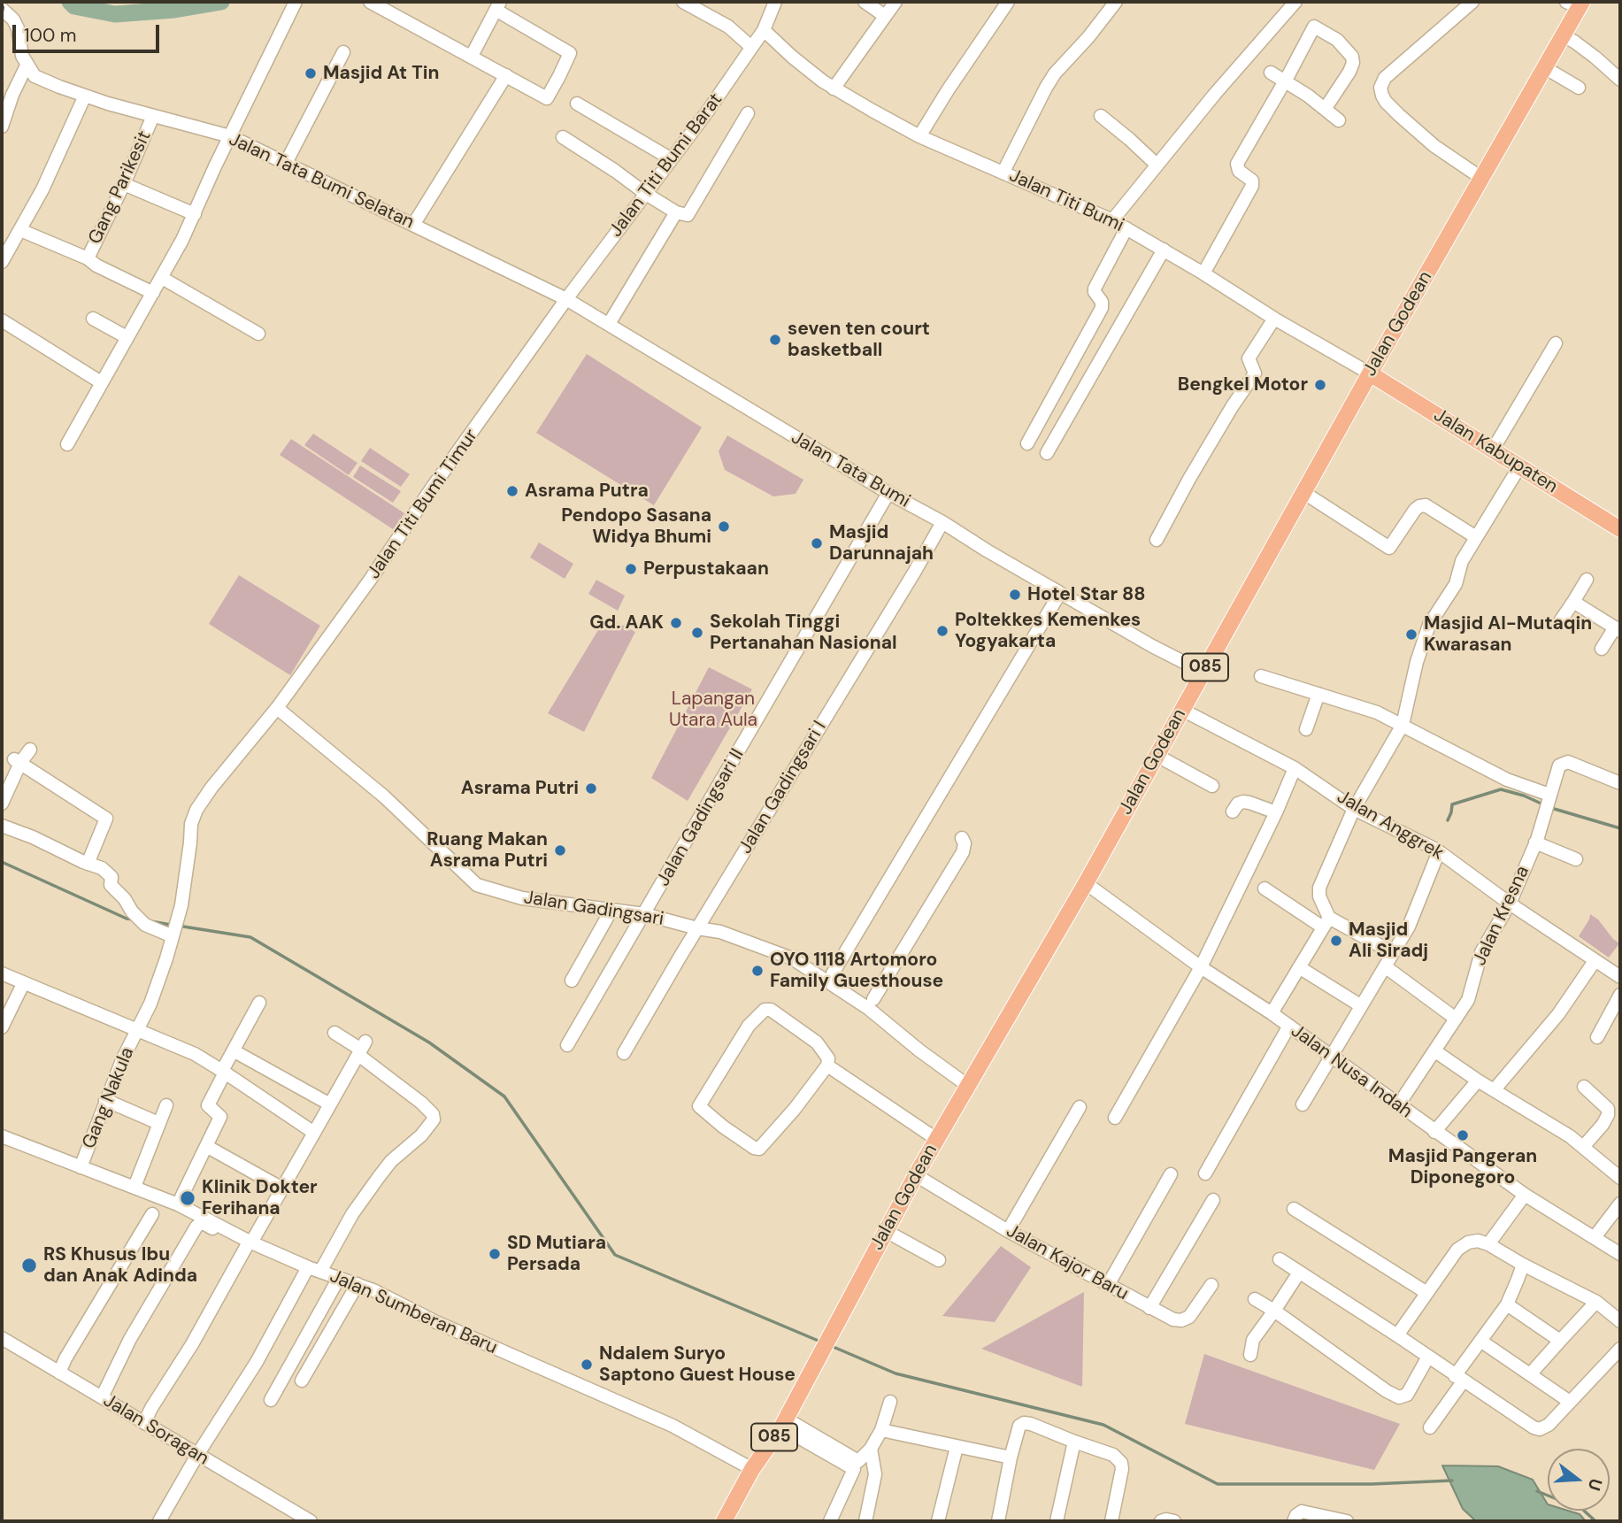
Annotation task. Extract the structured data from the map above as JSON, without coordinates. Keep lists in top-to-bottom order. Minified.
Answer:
{"streets":{"main road":["Jalan Godean","Jalan Kabupaten","085"],"street":["Jalan Titi Bumi Barat","Jalan Tata Bumi Selatan","Gang Parikesit","Jalan Titi Bumi","Jalan Tata Bumi","Jalan Titi Bumi Timur","Jalan Gadingsari I","Jalan Gadingsari II","Jalan Anggrek","Jalan Gadingsari","Jalan Kresna","Jalan Nusa Indah","Gang Nakula","Jalan Kajor Baru","Jalan Sumberan Baru","Jalan Soragan"]},"crossings":[["Jalan Titi Bumi Barat","Jalan Tata Bumi Selatan"],["Jalan Titi Bumi Barat","Jalan Titi Bumi"],["Jalan Titi Bumi Barat","Jalan Tata Bumi"],["Jalan Titi Bumi Barat","Jalan Titi Bumi Timur"],["Jalan Tata Bumi Selatan","Gang Parikesit"],["Jalan Tata Bumi Selatan","Jalan Tata Bumi"],["Jalan Tata Bumi Selatan","Jalan Titi Bumi Timur"],["Jalan Titi Bumi","Jalan Godean"],["Jalan Titi Bumi","Jalan Kabupaten"],["Jalan Godean","Jalan Kabupaten"],["Jalan Godean","Jalan Tata Bumi"],["Jalan Godean","Jalan Anggrek"],["Jalan Godean","Jalan Gadingsari"],["Jalan Godean","Jalan Nusa Indah"],["Jalan Godean","Jalan Kajor Baru"],["Jalan Godean","Jalan Sumberan Baru"],["Jalan Tata Bumi","Jalan Titi Bumi Timur"],["Jalan Tata Bumi","Jalan Gadingsari I"],["Jalan Tata Bumi","Jalan Gadingsari II"],["Jalan Titi Bumi Timur","Jalan Gadingsari"],["Jalan Titi Bumi Timur","Gang Nakula"],["Jalan Gadingsari I","Jalan Gadingsari"],["Jalan Gadingsari II","Jalan Gadingsari"],["Jalan Anggrek","Jalan Kresna"],["Jalan Kresna","Jalan Nusa Indah"],["Gang Nakula","Jalan Sumberan Baru"]],"parks":["Lapangan Utara Aula"],"places":["Masjid At Tin","seven ten court basketball","Bengkel Motor","Asrama Putra","Pendopo Sasana Widya Bhumi","Masjid Darunnajah","Perpustakaan","Hotel Star 88","Gd. AAK","Poltekkes Kemenkes Yogyakarta","Sekolah Tinggi Pertanahan Nasional","Masjid Al-Mutaqin Kwarasan","Asrama Putri","Ruang Makan Asrama Putri","Masjid Ali Siradj","OYO 1118 Artomoro Family Guesthouse","Masjid Pangeran Diponegoro","Klinik Dokter Ferihana","SD Mutiara Persada","RS Khusus Ibu dan Anak Adinda","Ndalem Suryo Saptono Guest House"],"scale_bar":"100 m","north":"right"}
